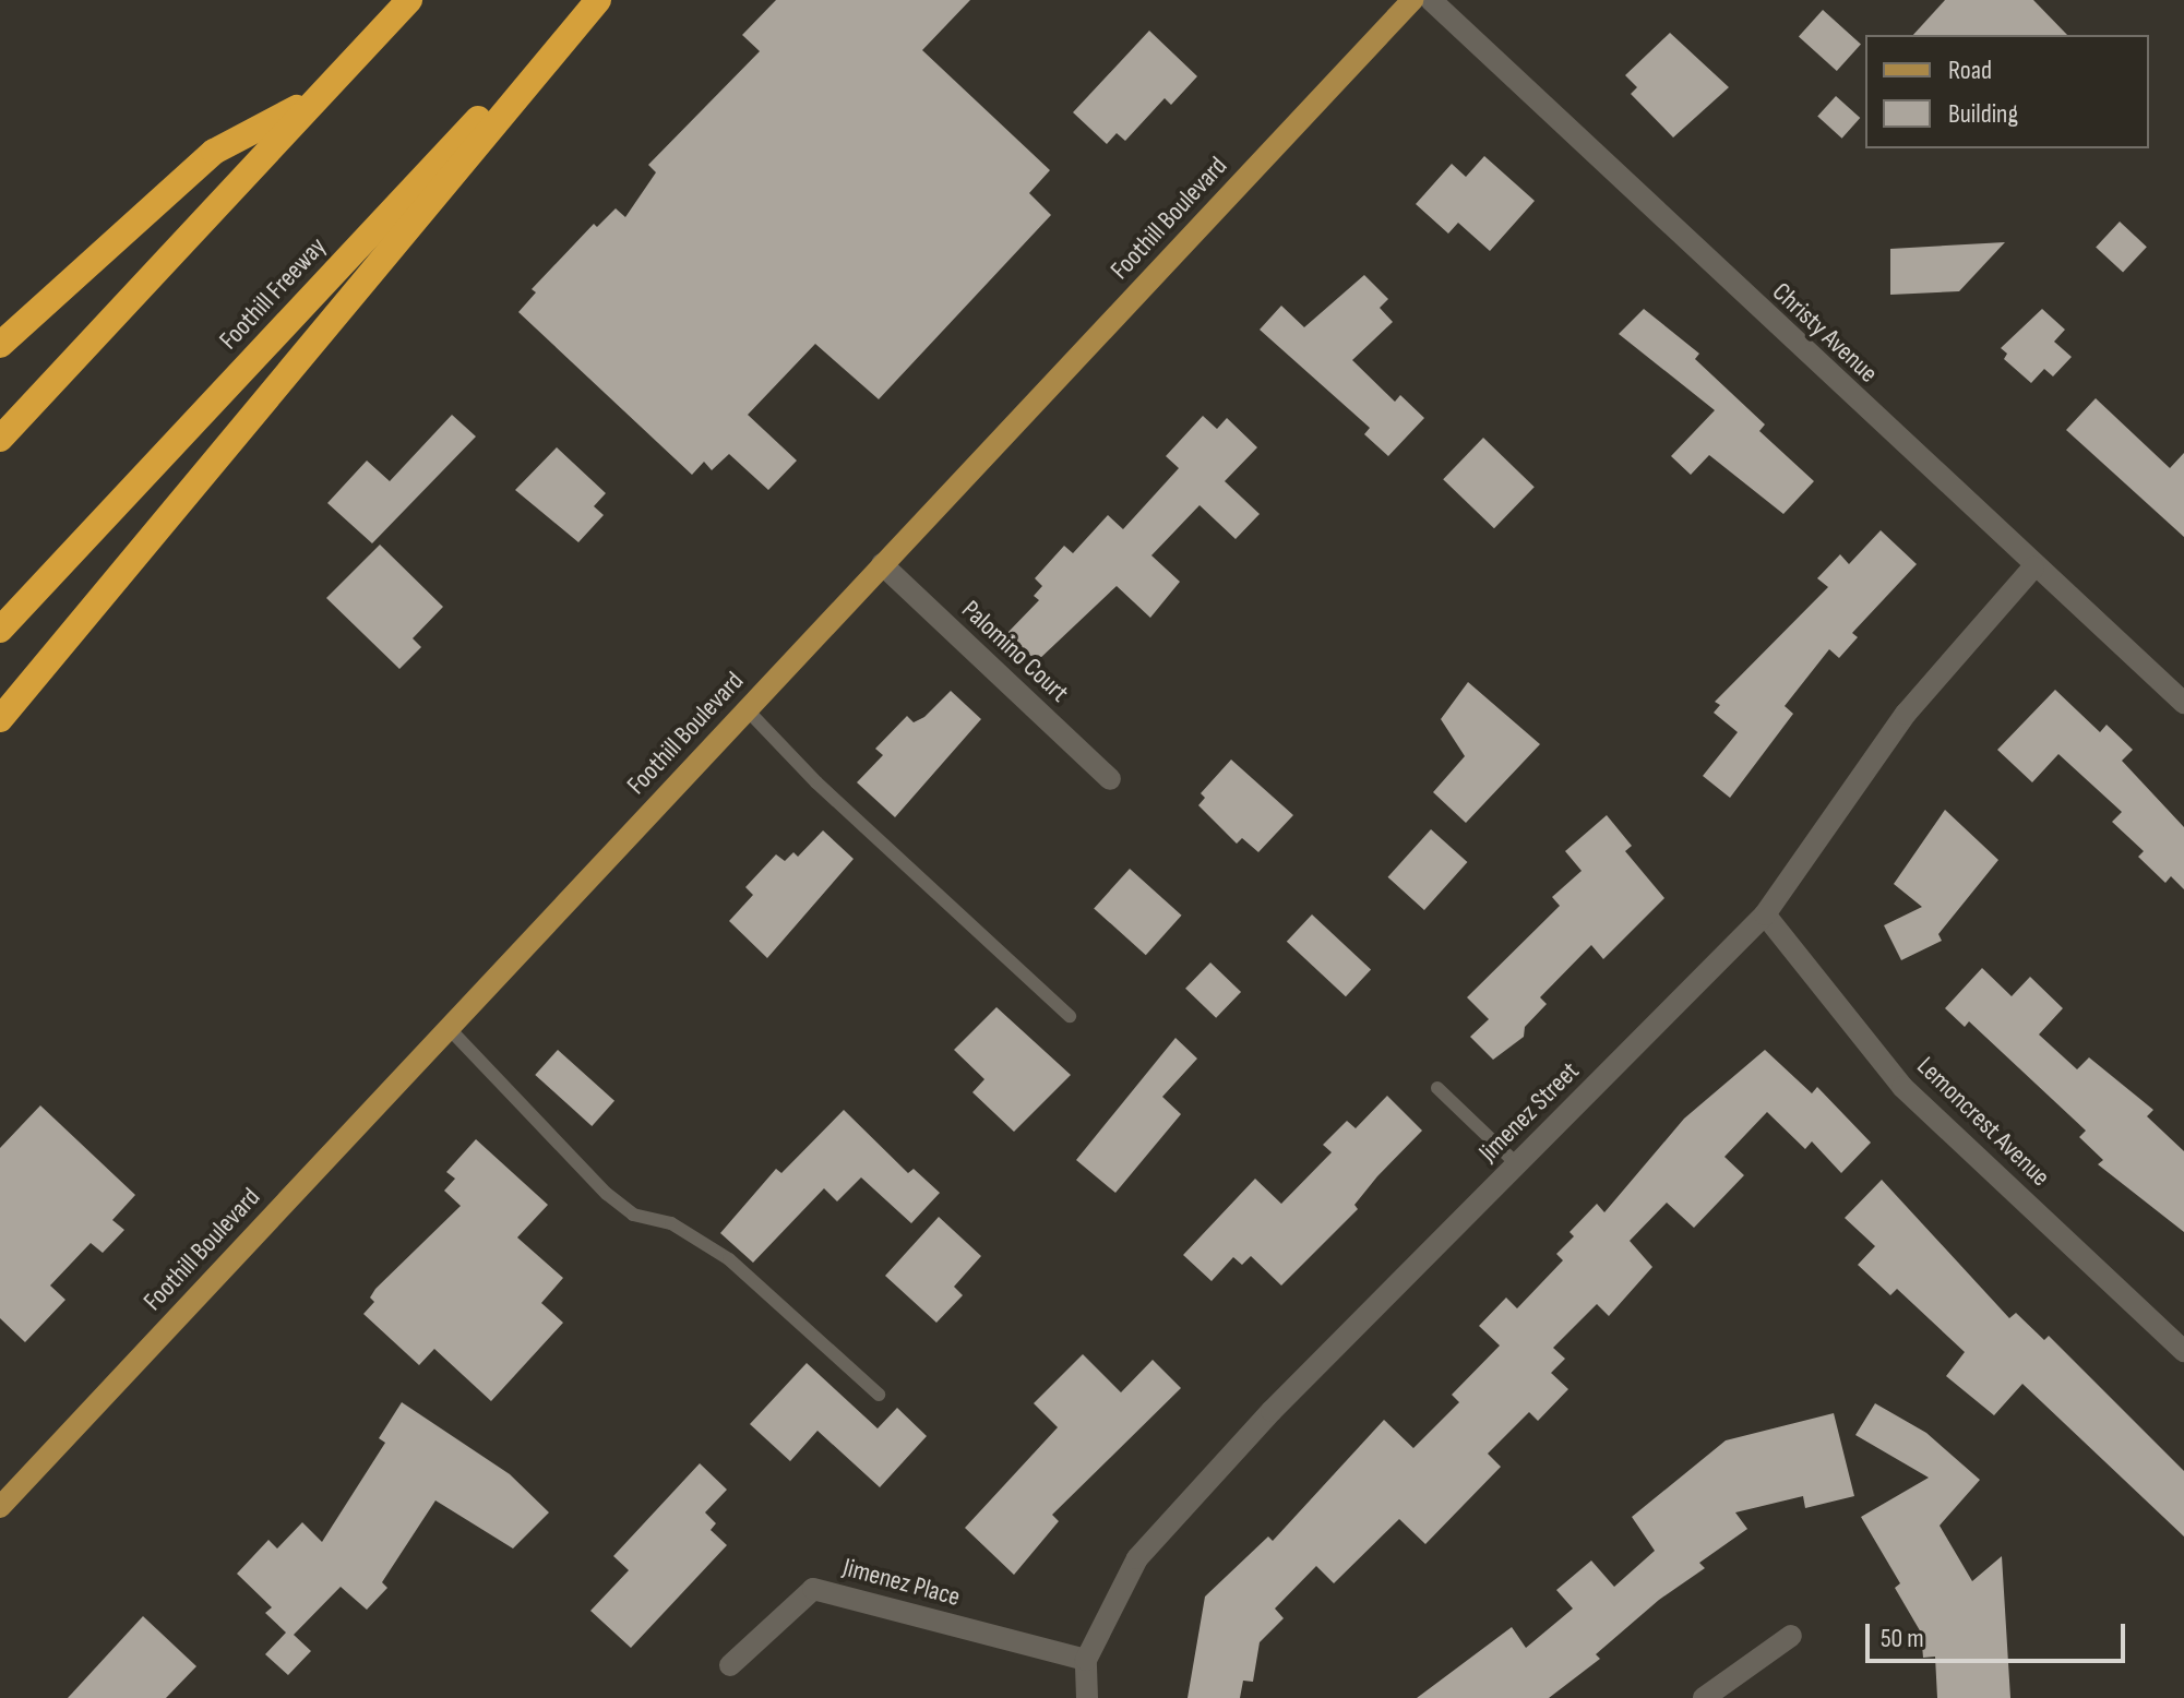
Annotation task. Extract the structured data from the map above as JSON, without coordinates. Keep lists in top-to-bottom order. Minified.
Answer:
{"streets":{"highway":["Foothill Freeway"],"main road":["Foothill Boulevard"],"street":["Christy Avenue","Palomino Court","Jimenez Street","Lemoncrest Avenue","Jimenez Place"]},"crossings":[["Foothill Boulevard","Palomino Court"],["Christy Avenue","Jimenez Street"],["Jimenez Street","Lemoncrest Avenue"],["Jimenez Street","Jimenez Place"]],"legend":["Road","Building"],"scale_bar":"50 m"}
